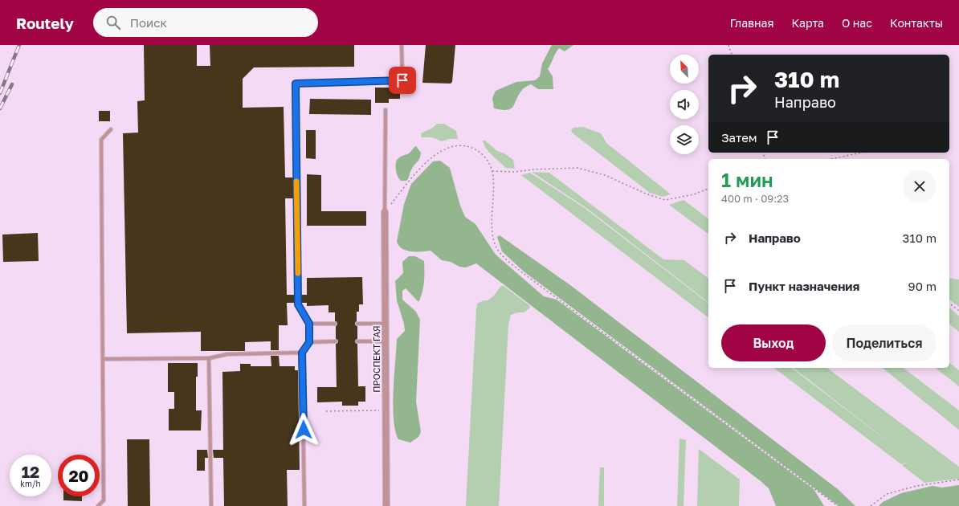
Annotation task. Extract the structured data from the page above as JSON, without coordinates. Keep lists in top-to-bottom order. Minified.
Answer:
{"streets":{"street":["ПРОСПЕКТ ГАЯ"]},"north":"top left","page":{"header":"Routely","search":"Поиск","nav":["Главная","Карта","О нас","Контакты"],"turn":["310 m","Направо"],"then":"Затем","heading":["1 мин","400 m · 09:23"],"list":[{"name":"Направо","value":"310 m"},{"name":"Пункт назначения","value":"90 m"}],"buttons":["Выход","Поделиться"],"speed":"12 km/h","limit":"20"}}
